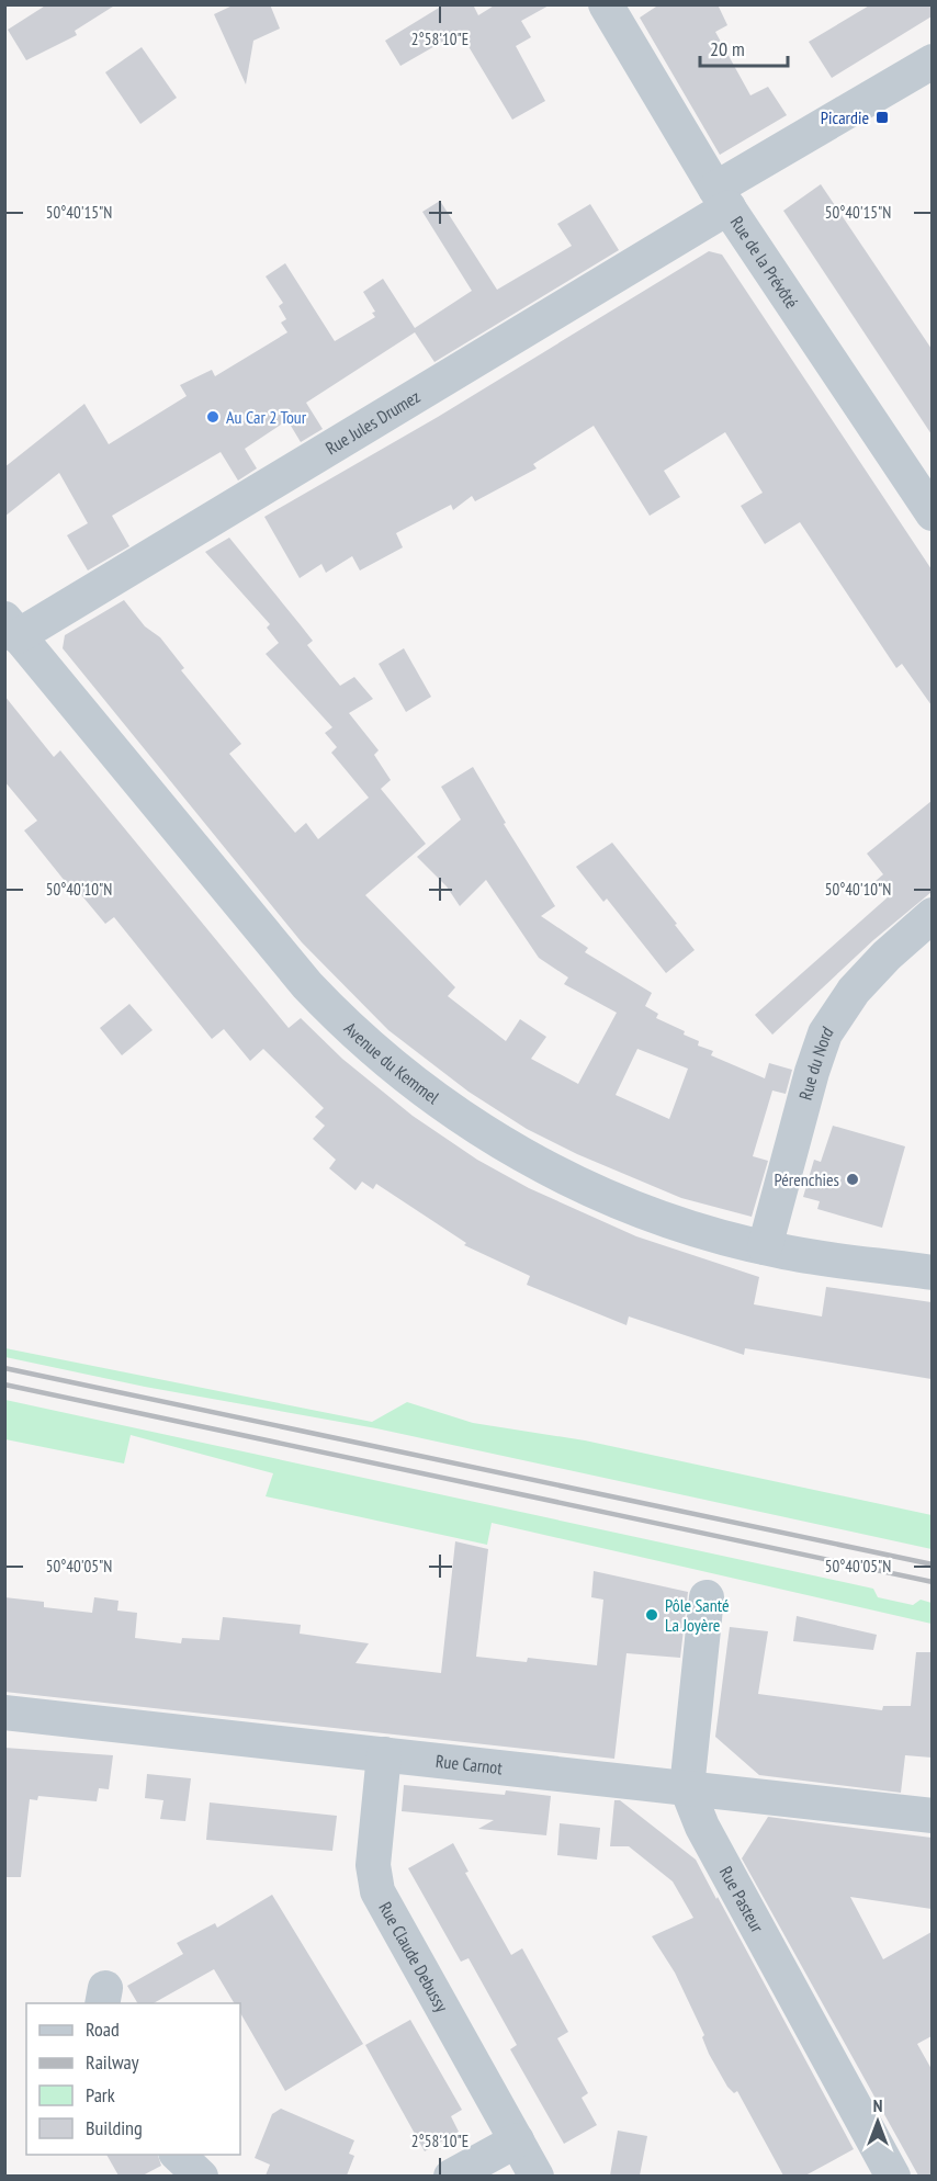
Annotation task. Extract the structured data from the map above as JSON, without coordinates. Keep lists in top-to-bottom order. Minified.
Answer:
{"streets":{"street":["Rue de la Prévôté","Rue Jules Drumez","Avenue du Kemmel","Rue du Nord","Rue Carnot","Rue Pasteur","Rue Claude Debussy"]},"crossings":[["Rue de la Prévôté","Rue Jules Drumez"],["Rue Jules Drumez","Avenue du Kemmel"],["Avenue du Kemmel","Rue du Nord"],["Rue Carnot","Rue Pasteur"],["Rue Carnot","Rue Claude Debussy"]],"places":{"transit":["Picardie"],"other":["Au Car 2 Tour","Pérenchies","Pôle Santé La Joyère"]},"legend":["Road","Railway","Park","Building"],"scale_bar":"20 m","north":"top","coordinates":["2°58'10\"E","50°40'15\"N","50°40'10\"N","50°40'05\"N"]}
